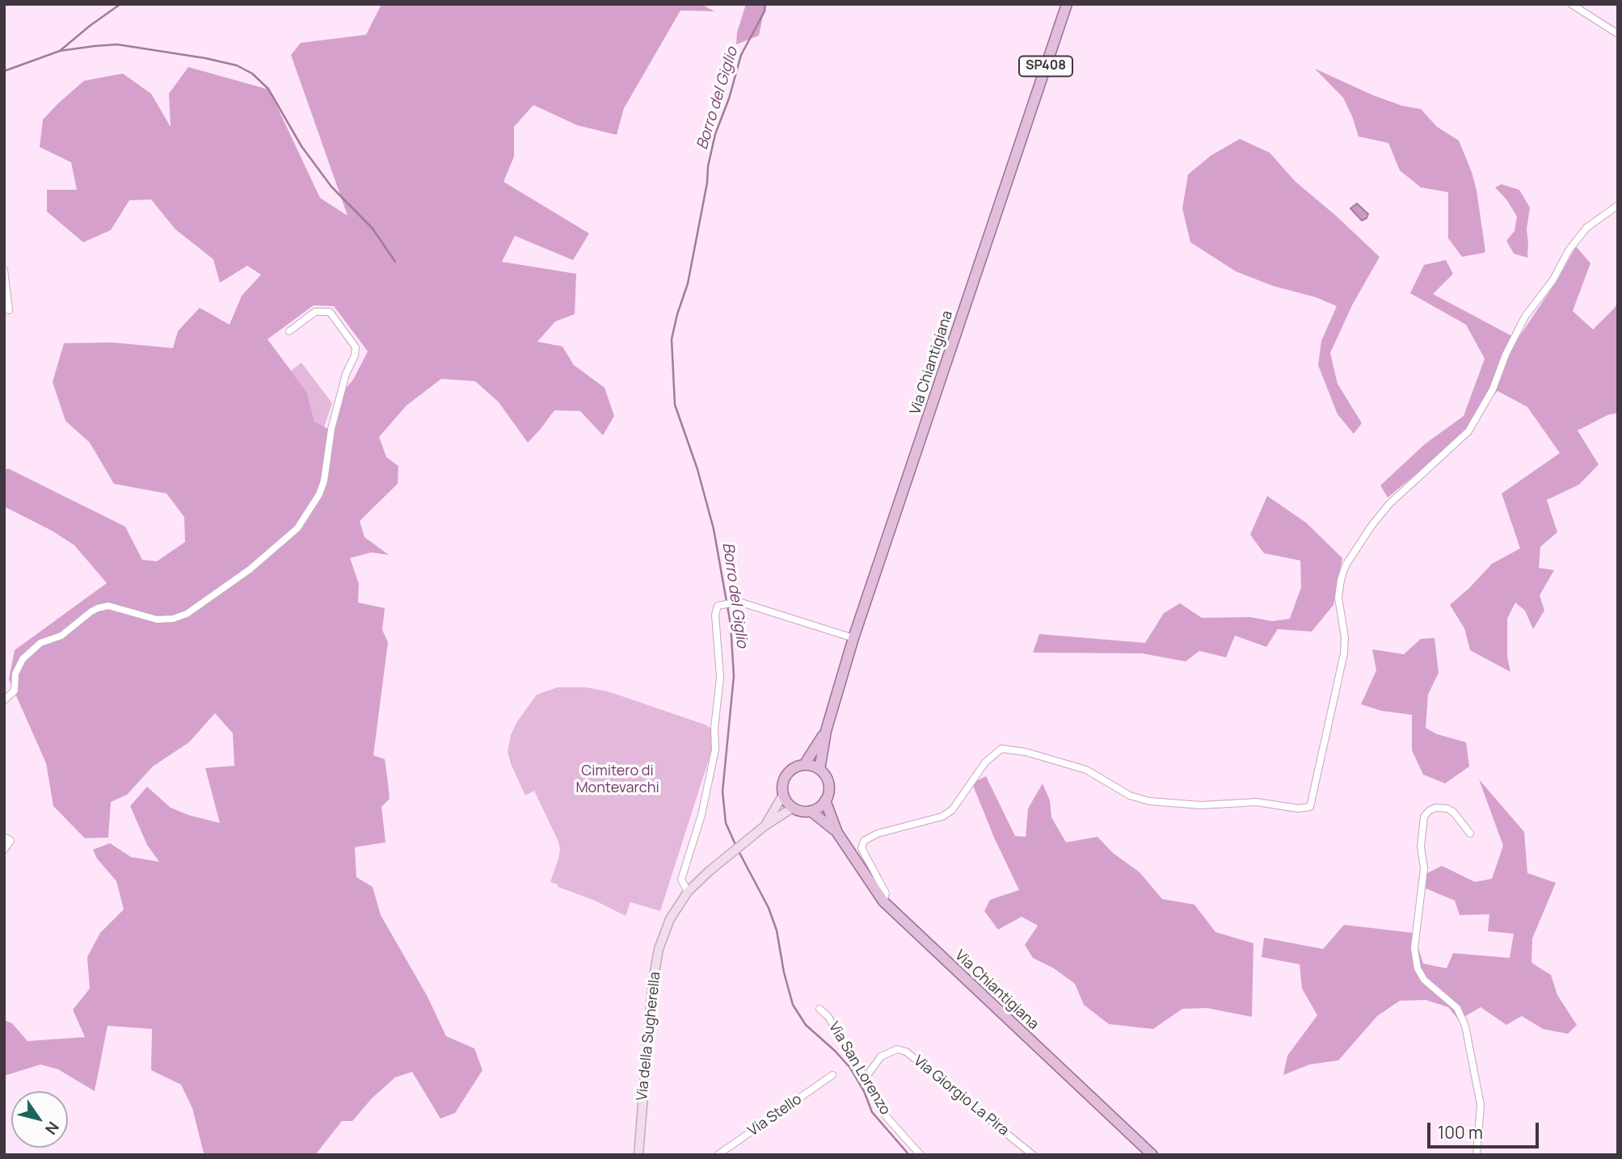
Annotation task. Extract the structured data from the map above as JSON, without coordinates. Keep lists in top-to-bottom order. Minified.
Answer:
{"streets":{"main road":["SP408","Via Chiantigiana"],"street":["Via della Sugherella","Via San Lorenzo","Via Giorgio La Pira","Via Stello"]},"crossings":[["Via San Lorenzo","Via Giorgio La Pira"]],"water":["Borro del Giglio"],"parks":["Cimitero di Montevarchi"],"scale_bar":"100 m","north":"bottom right"}
